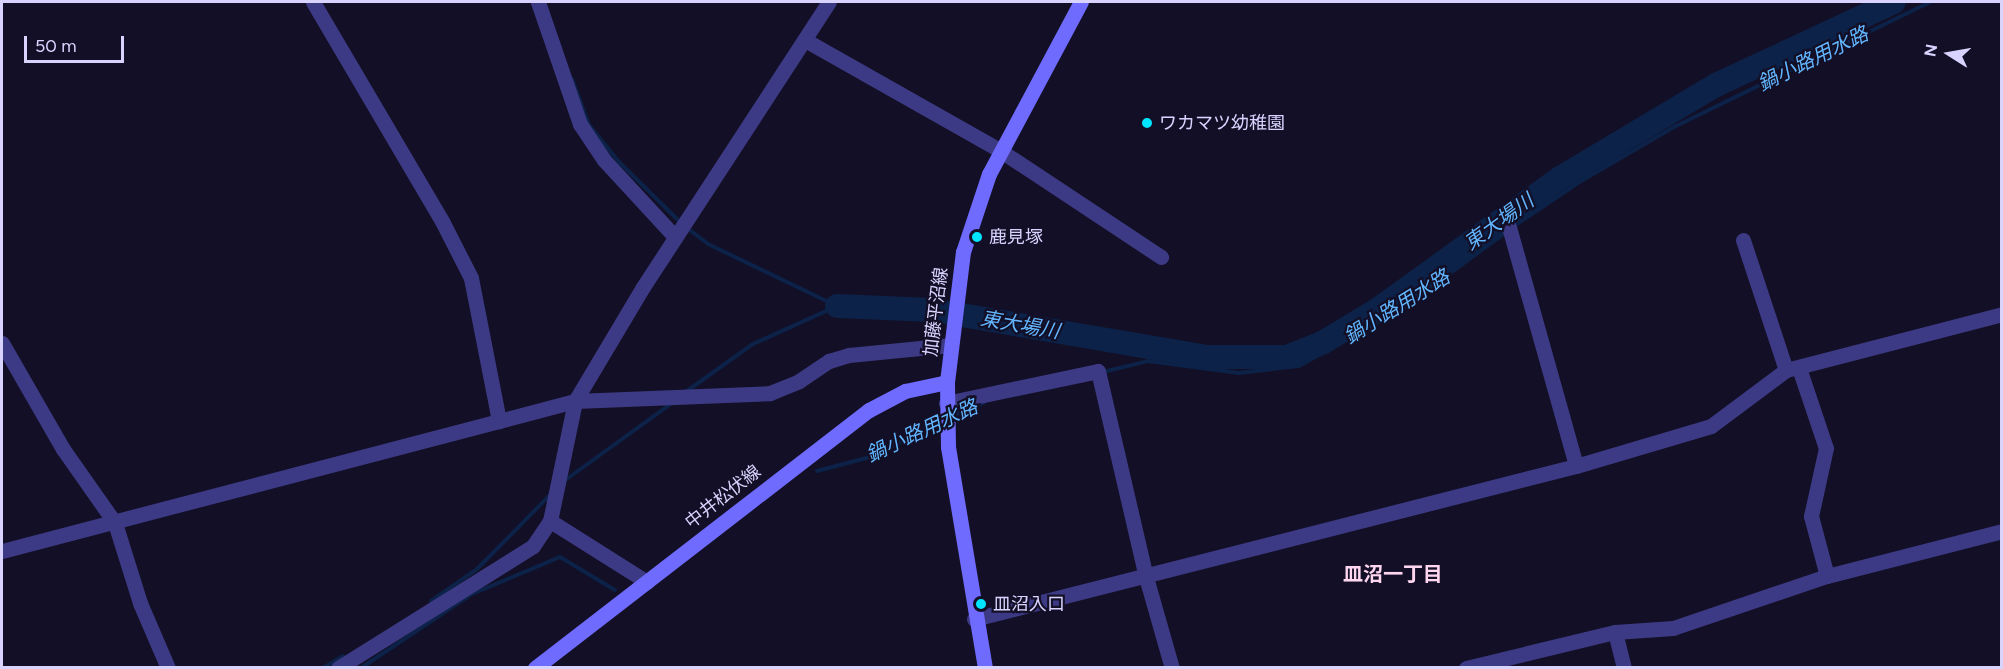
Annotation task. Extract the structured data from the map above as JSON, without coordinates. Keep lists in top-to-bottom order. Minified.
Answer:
{"streets":{"main road":["加藤平沼線","中井松伏線"]},"crossings":[["加藤平沼線","中井松伏線"]],"districts":["皿沼一丁目"],"water":["鍋小路用水路","東大場川"],"places":["ワカマツ幼稚園","鹿見塚","皿沼入口"],"scale_bar":"50 m","north":"left"}
